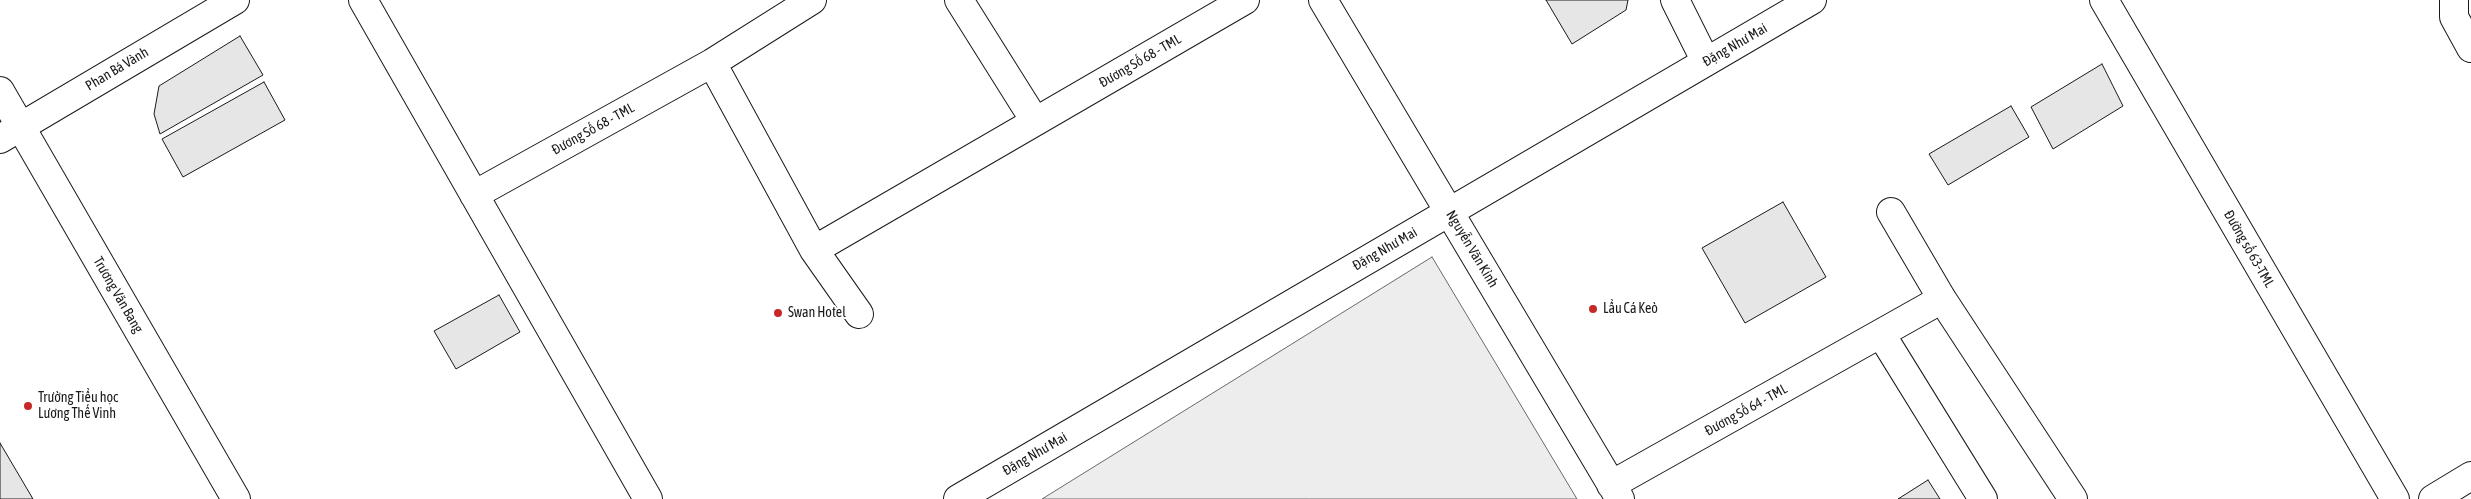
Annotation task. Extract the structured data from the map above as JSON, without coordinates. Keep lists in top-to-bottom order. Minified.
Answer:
{"streets":{"street":["Đặng Như Mai","Đương Số 68 - TML","Phan Bá Vành","Nguyễn Văn Kỉnh","Đường số 63-TML","Trương Văn Bang","Đương Số 64 - TML"]},"crossings":[["Đặng Như Mai","Nguyễn Văn Kỉnh"],["Phan Bá Vành","Trương Văn Bang"],["Nguyễn Văn Kỉnh","Đương Số 64 - TML"]],"places":["Lẩu Cá Keò","Swan Hotel","Trường Tiểu học Lương Thế Vinh"]}
